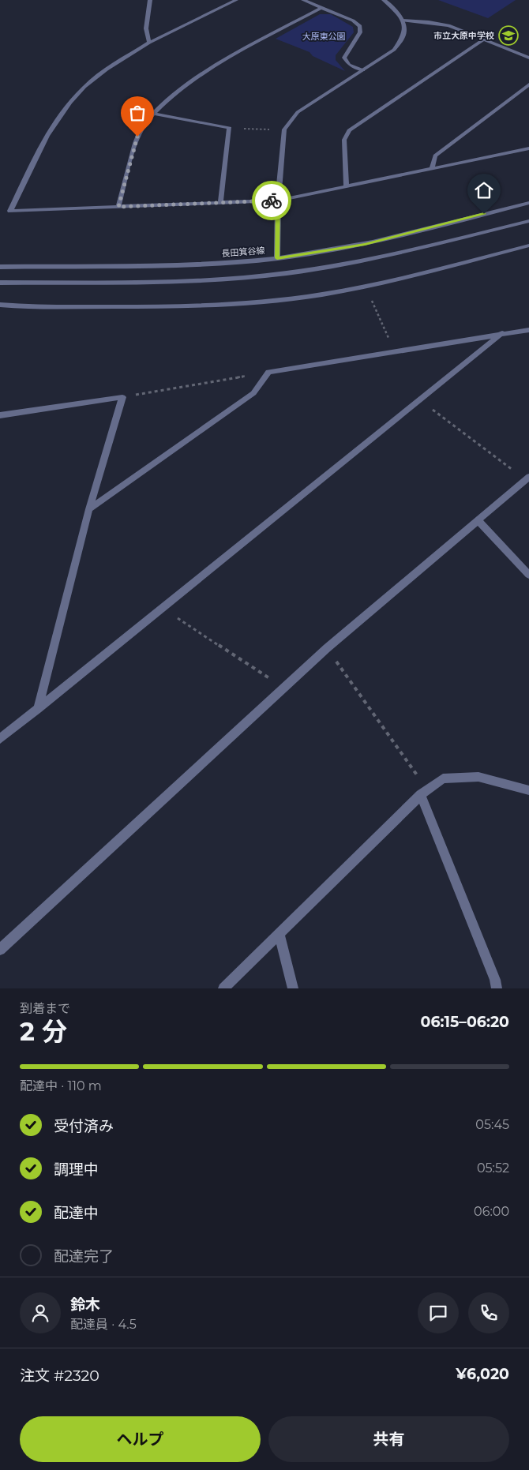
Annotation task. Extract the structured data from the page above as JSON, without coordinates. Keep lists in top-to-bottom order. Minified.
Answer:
{"streets":{"street":["長田箕谷線"]},"parks":["大原東公園"],"places":{"school or university":["市立大原中学校"]},"page":{"heading":["2 分","到着まで","06:15–06:20"],"panel":["鈴木","配達員 · 4.5","注文 #2320","¥6,020"],"bar":"配達中 · 110 m","list":[["受付済み","05:45"],["調理中","05:52"],["配達中","06:00"],"配達完了"],"buttons":["ヘルプ","共有"]}}
